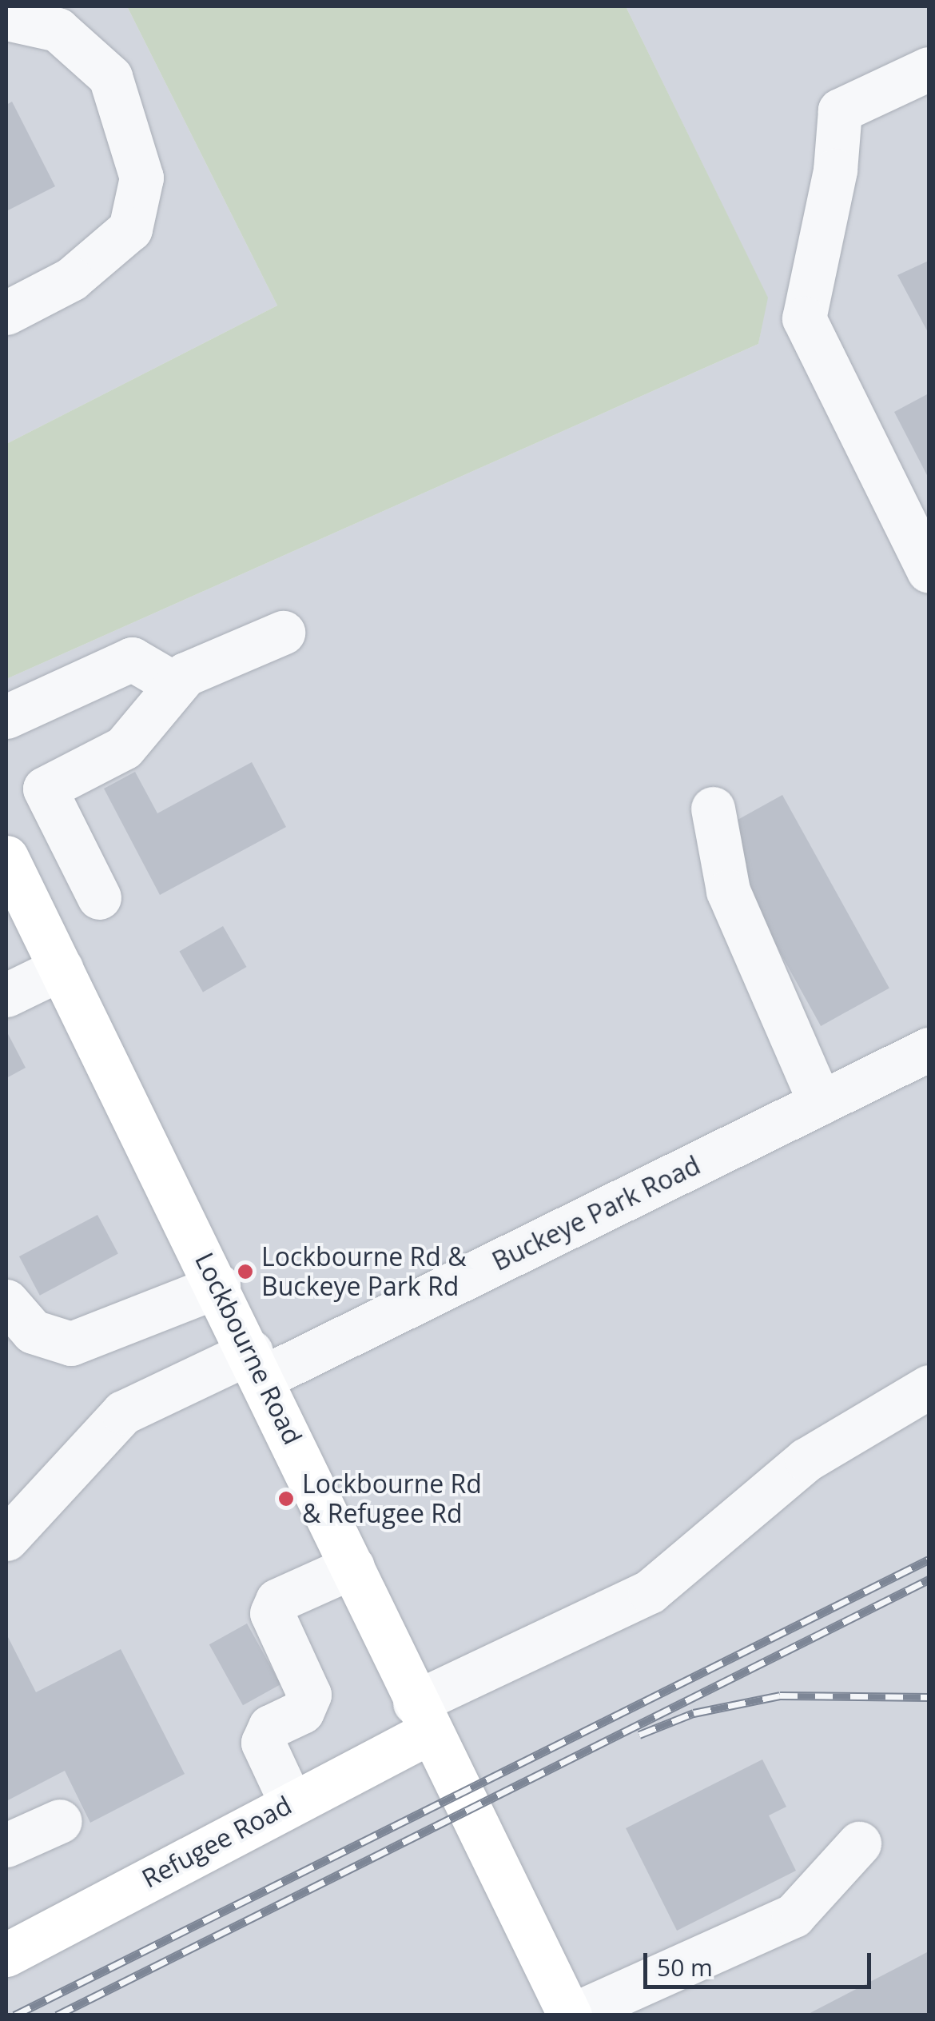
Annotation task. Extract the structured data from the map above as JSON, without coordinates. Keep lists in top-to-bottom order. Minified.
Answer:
{"streets":{"main road":["Lockbourne Road","Refugee Road"],"street":["Buckeye Park Road"]},"crossings":[["Buckeye Park Road","Lockbourne Road"],["Lockbourne Road","Refugee Road"]],"places":["Lockbourne Rd & Buckeye Park Rd","Lockbourne Rd & Refugee Rd"],"scale_bar":"50 m"}
